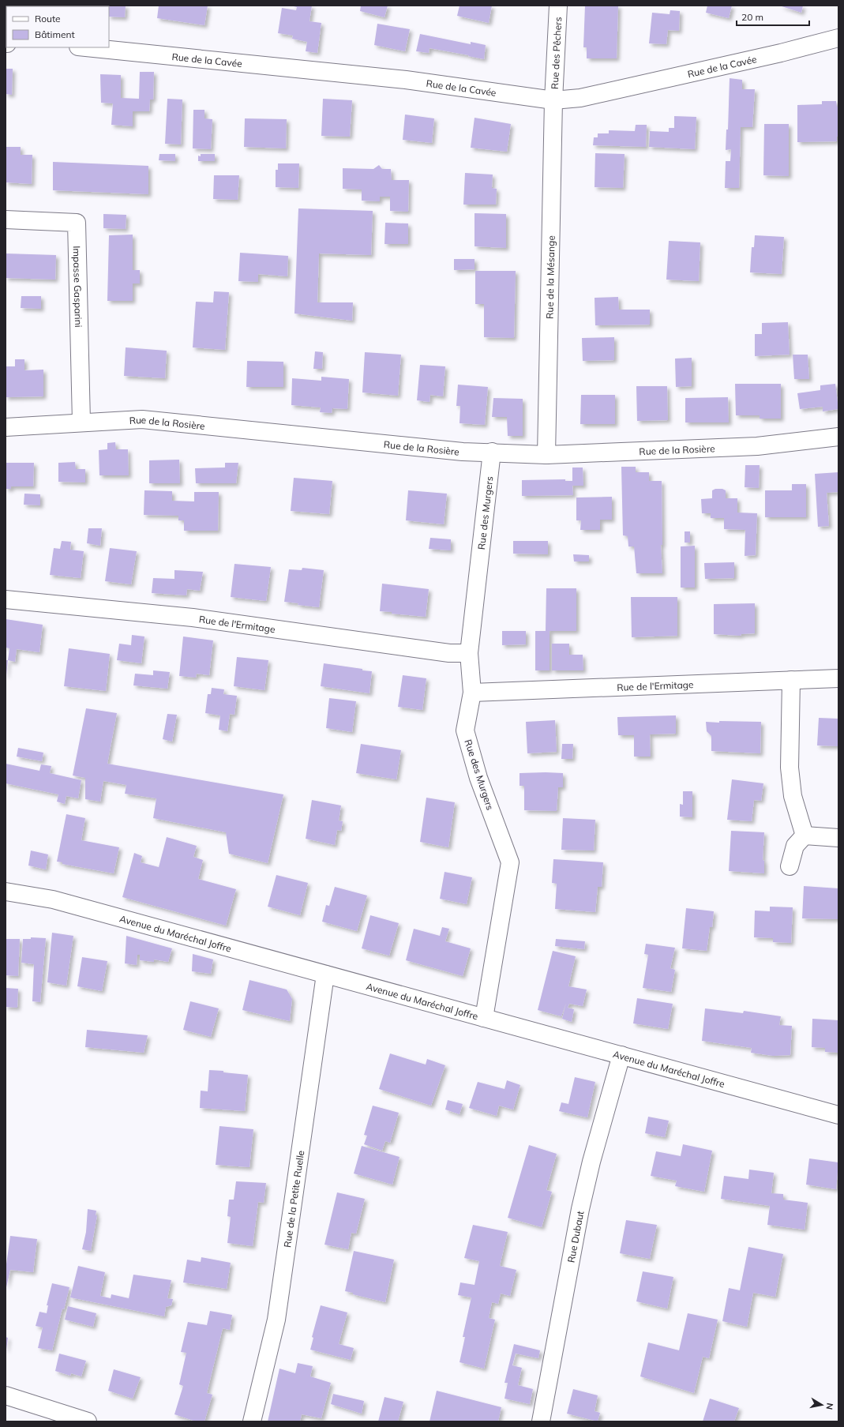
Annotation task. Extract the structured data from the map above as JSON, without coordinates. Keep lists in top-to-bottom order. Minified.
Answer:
{"streets":{"street":["Rue des Pêchers","Rue de la Cavée","Rue de la Mésange","Impasse Gasparini","Rue de la Rosière","Rue des Murgers","Rue de l'Ermitage","Avenue du Maréchal Joffre","Rue de la Petite Ruelle","Rue Dubaut"]},"crossings":[["Rue des Pêchers","Rue de la Cavée"],["Rue des Pêchers","Rue de la Mésange"],["Rue de la Cavée","Rue de la Mésange"],["Rue de la Mésange","Rue de la Rosière"],["Impasse Gasparini","Rue de la Rosière"],["Rue de la Rosière","Rue des Murgers"],["Rue des Murgers","Rue de l'Ermitage"],["Rue des Murgers","Avenue du Maréchal Joffre"],["Avenue du Maréchal Joffre","Rue de la Petite Ruelle"],["Avenue du Maréchal Joffre","Rue Dubaut"]],"legend":["Route","Bâtiment"],"scale_bar":"20 m","north":"right"}
